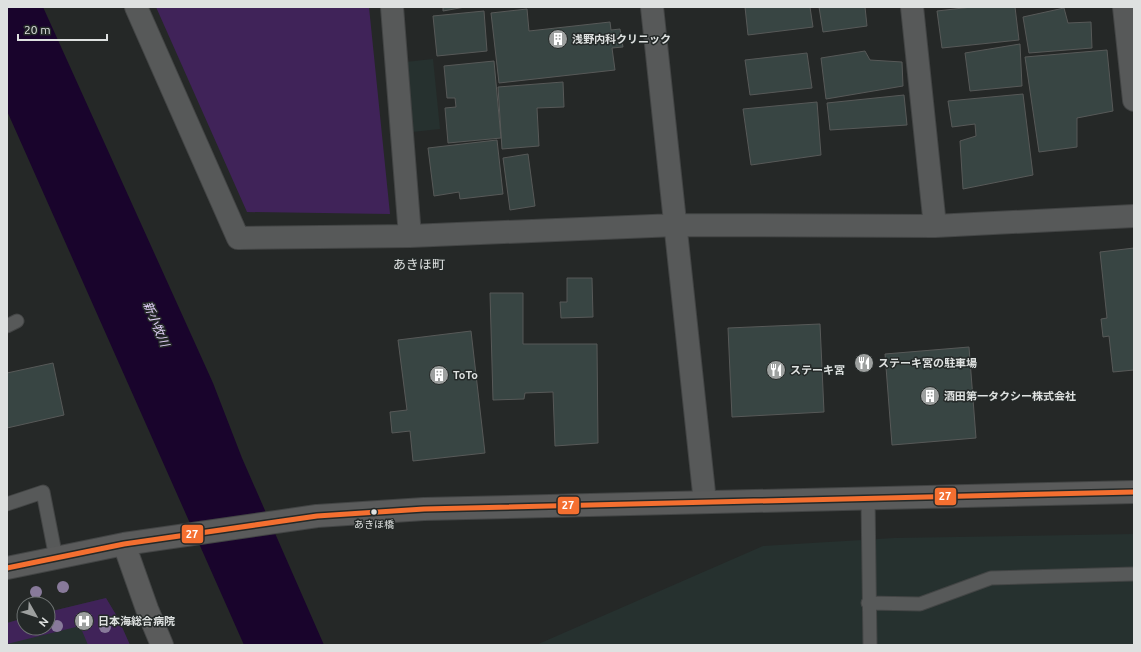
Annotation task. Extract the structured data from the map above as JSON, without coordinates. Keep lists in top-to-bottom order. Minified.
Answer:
{"districts":["あきほ町"],"water":["新小牧川"],"places":{"building":["浅野内科クリニック","ToTo","酒田第一タクシー株式会社"],"restaurant":["ステーキ宮の駐車場","ステーキ宮"],"other":["あきほ橋"],"hospital":["日本海総合病院"]},"lines":["transit line 27"],"scale_bar":"20 m","north":"bottom right"}
